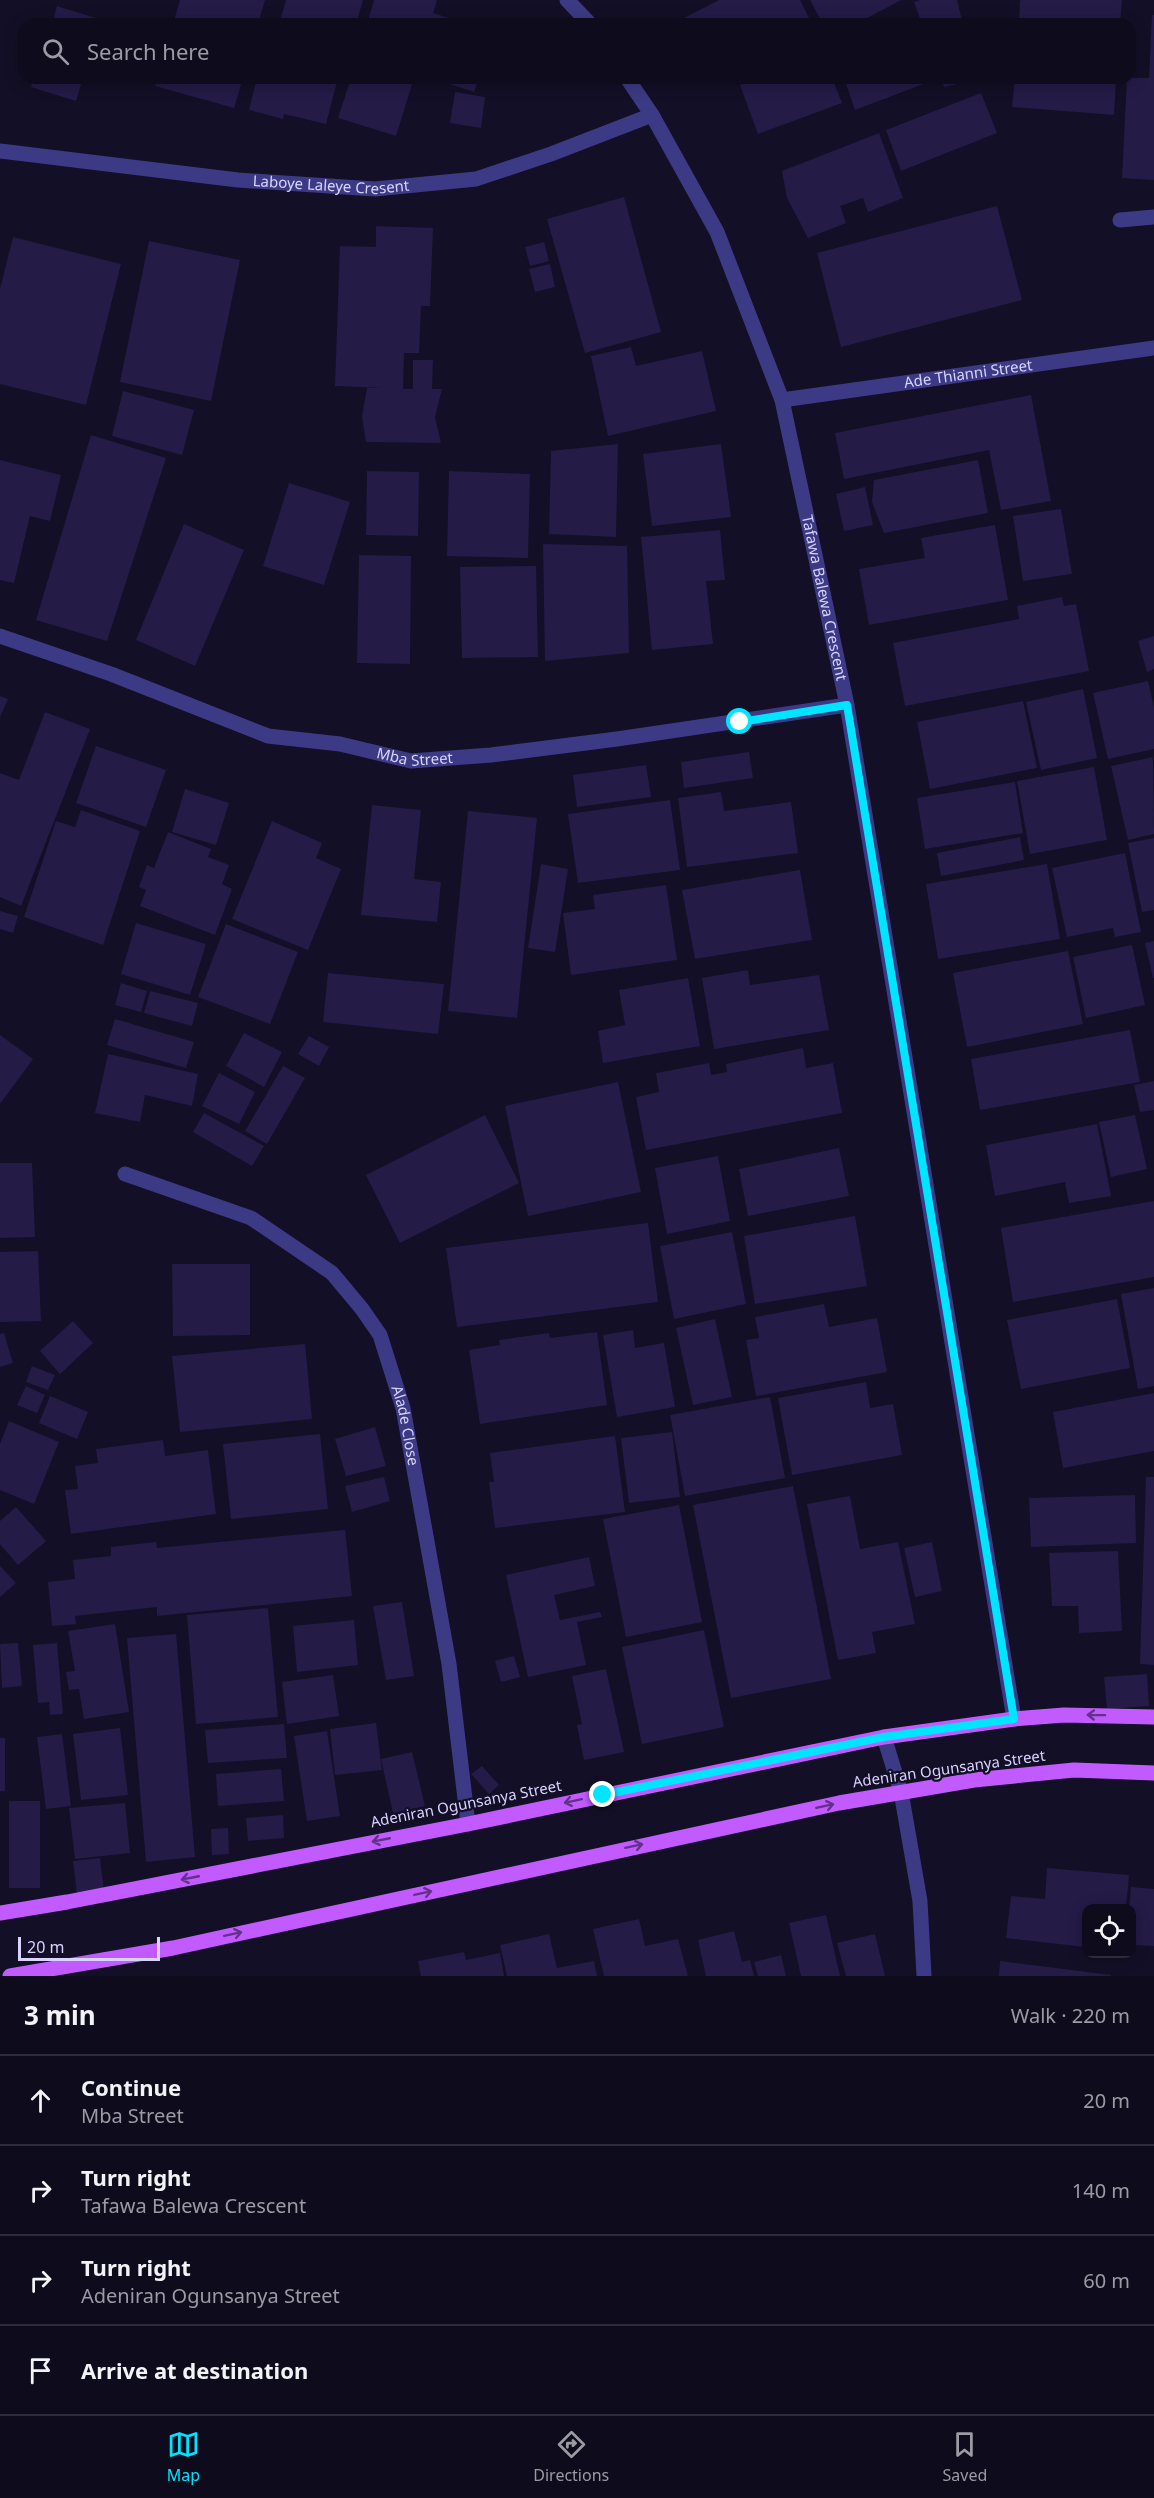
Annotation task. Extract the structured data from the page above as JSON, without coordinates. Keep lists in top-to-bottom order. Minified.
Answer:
{"streets":{"main road":["Adeniran Ogunsanya Street"],"street":["Laboye Laleye Cresent","Ade Thianni Street","Tafawa Balewa Crescent","Mba Street","Alade Close"]},"crossings":[["Laboye Laleye Cresent","Tafawa Balewa Crescent"],["Ade Thianni Street","Tafawa Balewa Crescent"],["Tafawa Balewa Crescent","Mba Street"],["Tafawa Balewa Crescent","Adeniran Ogunsanya Street"],["Alade Close","Adeniran Ogunsanya Street"]],"scale_bar":"20 m","page":{"search":"Search here","scale":"20 m","heading":["3 min","Walk · 220 m"],"list":[["Continue","Mba Street","20 m"],["Turn right","Tafawa Balewa Crescent","140 m"],["Turn right","Adeniran Ogunsanya Street","60 m"],"Arrive at destination"],"nav":["Map","Directions","Saved"]}}
